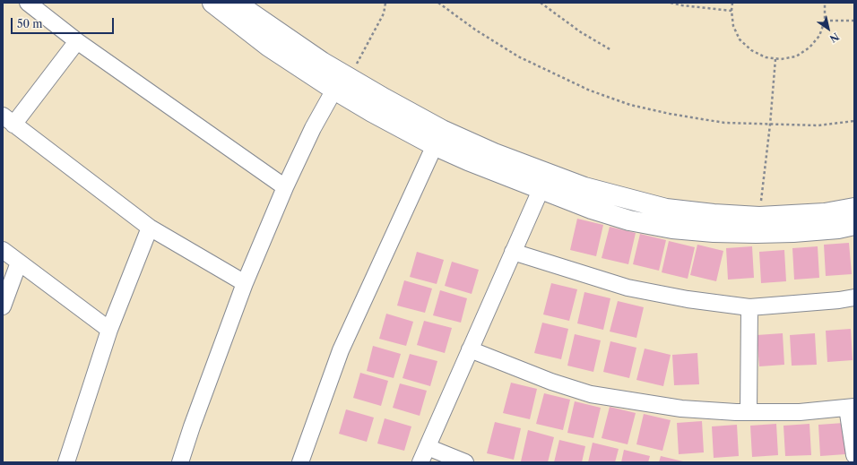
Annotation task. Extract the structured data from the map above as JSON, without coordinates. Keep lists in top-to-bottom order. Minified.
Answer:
{"scale_bar":"50 m","north":"bottom right"}
